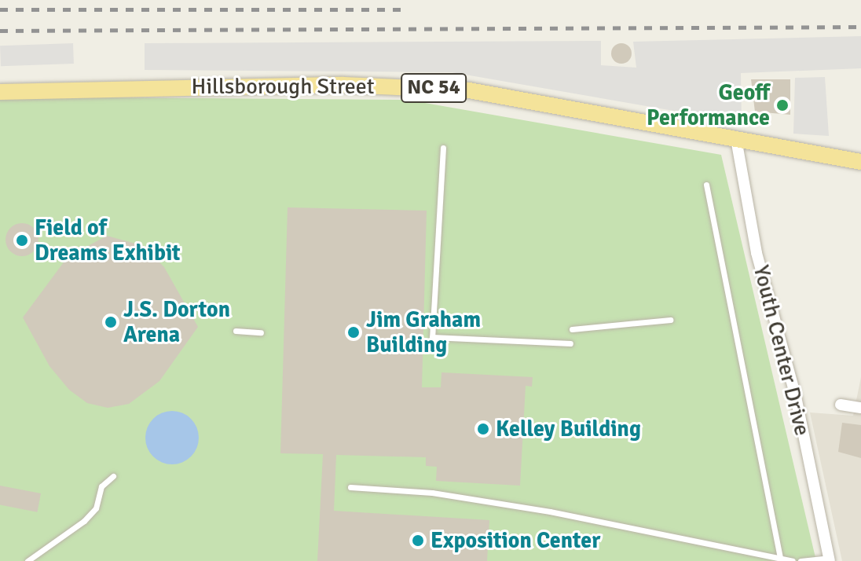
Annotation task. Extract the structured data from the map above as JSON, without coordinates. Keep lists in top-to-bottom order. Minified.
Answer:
{"streets":{"main road":["Hillsborough Street","NC 54"],"street":["Youth Center Drive"]},"crossings":[["Hillsborough Street","Youth Center Drive"]],"places":["Geoff Performance","Field of Dreams Exhibit","J.S. Dorton Arena","Jim Graham Building","Kelley Building","Exposition Center"]}
